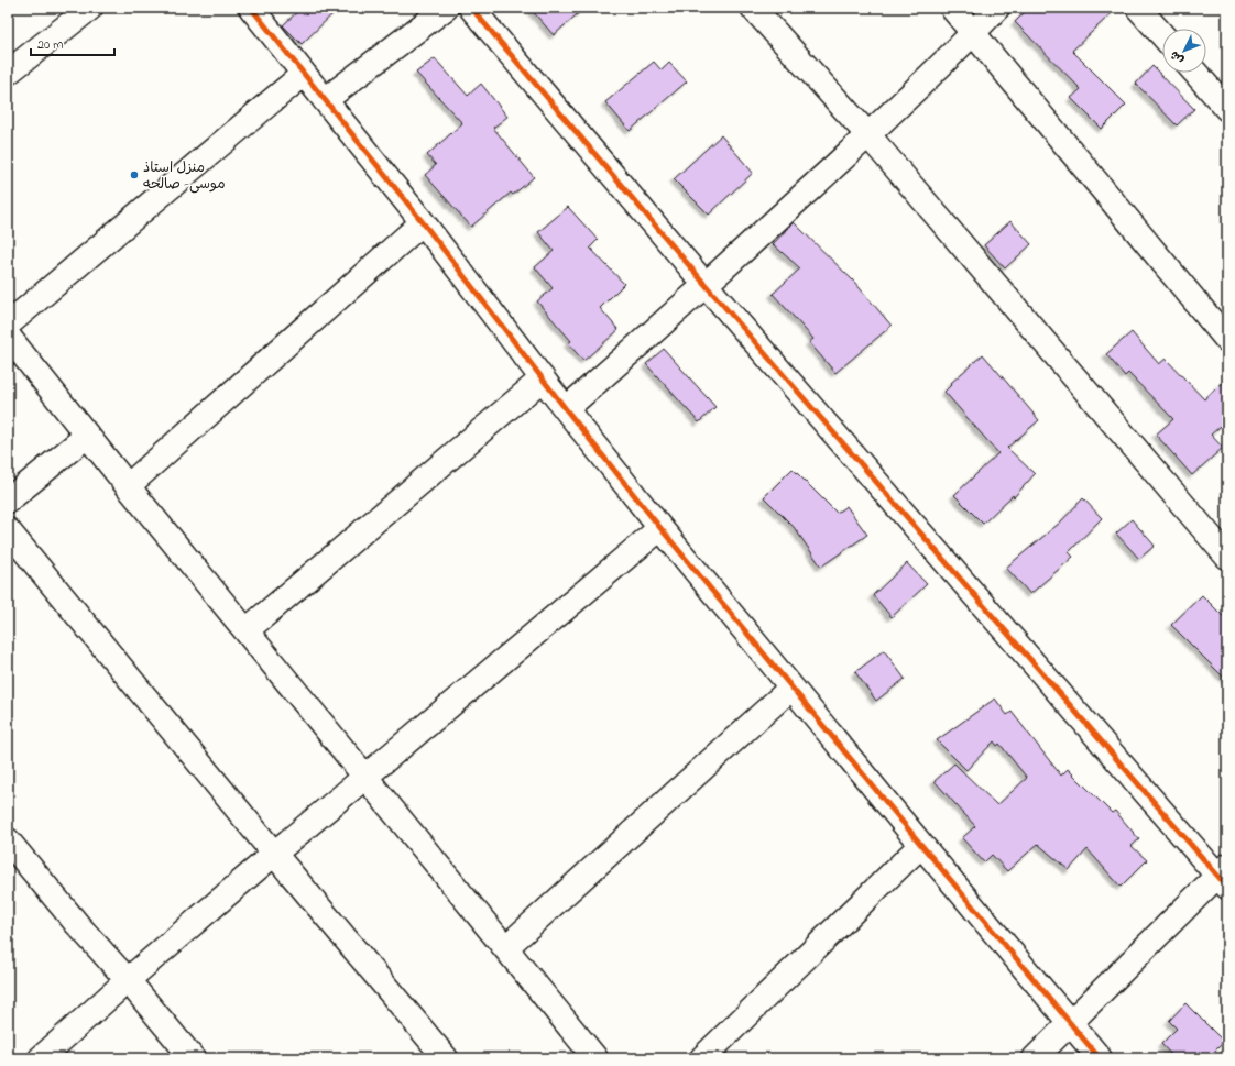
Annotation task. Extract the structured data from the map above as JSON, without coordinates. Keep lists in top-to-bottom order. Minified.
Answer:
{"places":["منزل استاذ موسى- صالحه"],"scale_bar":"20 m","north":"bottom left"}
